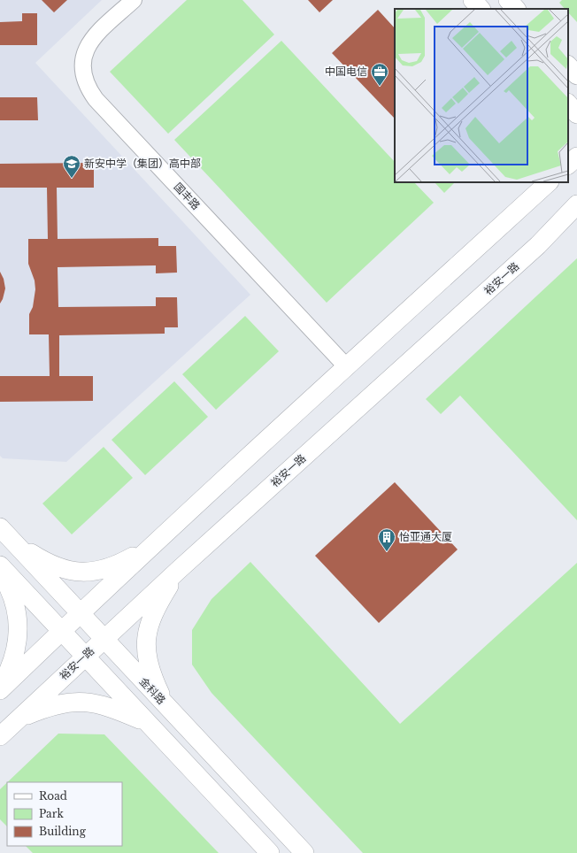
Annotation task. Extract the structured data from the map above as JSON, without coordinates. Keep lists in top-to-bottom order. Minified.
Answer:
{"streets":{"main road":["裕安一路","金科路"],"street":["国丰路"]},"crossings":[["裕安一路","金科路"]],"places":{"office":["中国电信"],"school or university":["新安中学（集团）高中部"],"building":["怡亚通大厦"]},"legend":["Road","Park","Building"]}
